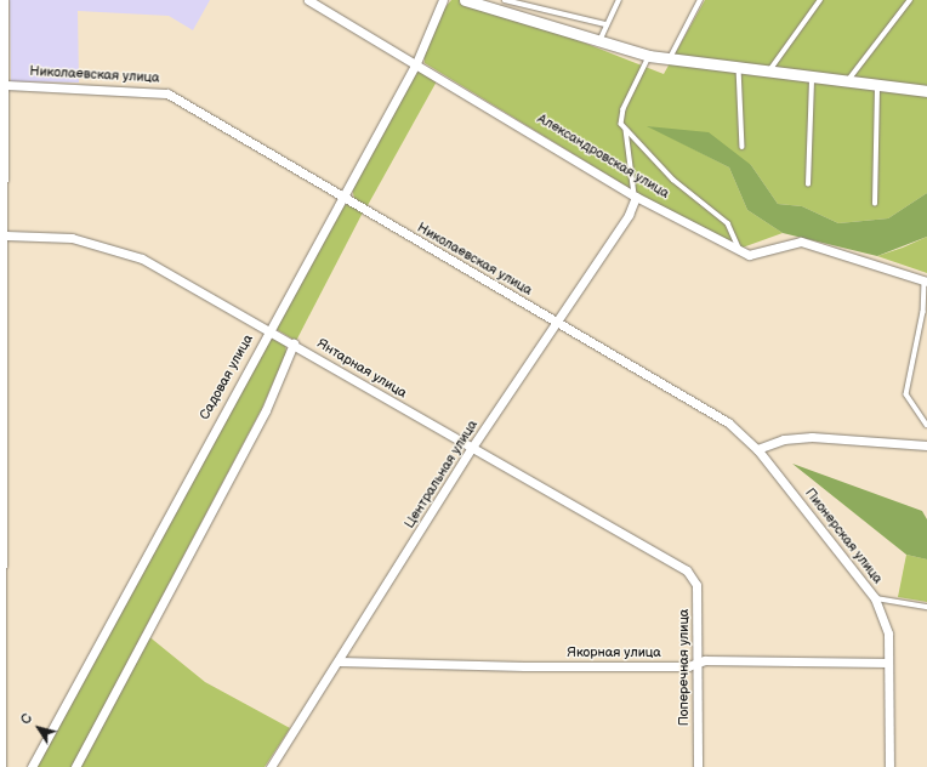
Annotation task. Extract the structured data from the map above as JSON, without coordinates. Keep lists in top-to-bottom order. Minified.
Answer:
{"streets":{"street":["Николаевская улица","Александровская улица","Янтарная улица","Садовая улица","Центральная улица","Пионерская улица","Якорная улица","Поперечная улица"]},"crossings":[["Николаевская улица","Садовая улица"],["Николаевская улица","Центральная улица"],["Николаевская улица","Пионерская улица"],["Александровская улица","Садовая улица"],["Александровская улица","Центральная улица"],["Янтарная улица","Садовая улица"],["Янтарная улица","Центральная улица"],["Янтарная улица","Поперечная улица"],["Центральная улица","Якорная улица"],["Пионерская улица","Якорная улица"],["Якорная улица","Поперечная улица"]],"north":"top left"}
